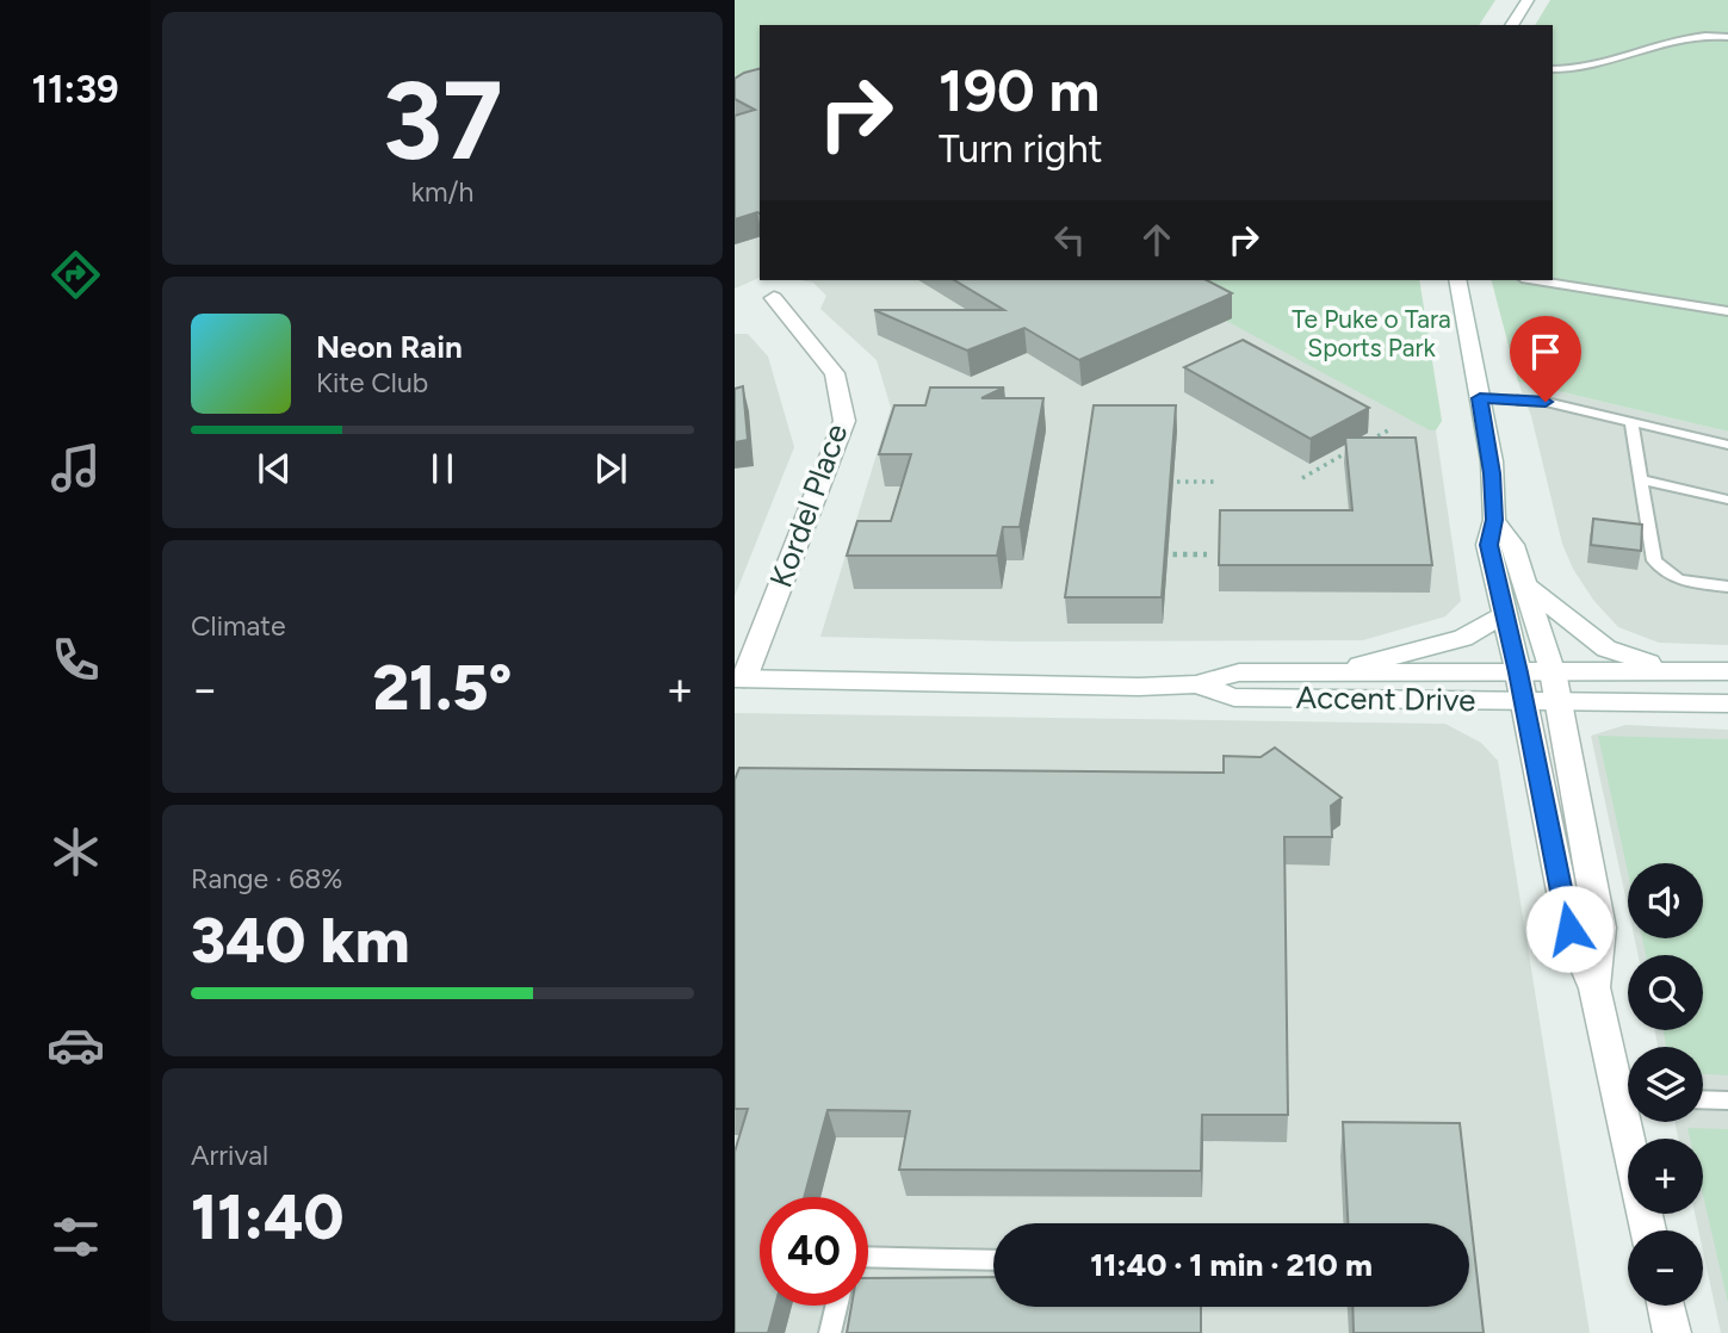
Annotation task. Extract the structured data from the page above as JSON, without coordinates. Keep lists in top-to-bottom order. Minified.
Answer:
{"streets":{"main road":["Kordel Place","Accent Drive"]},"crossings":[["Kordel Place","Accent Drive"]],"parks":["Te Puke o Tara Sports Park"],"page":{"tabs":"11:39","tile":[["37","km/h"],"Climate",["Range · 68%","340 km"],["Arrival","11:40"]],"turn":["190 m","Turn right"],"song":["Neon Rain","Kite Club"],"heat":["−","21.5°","+"],"map_buttons":["+","−"],"limit":"40","trip":"11:40 · 1 min · 210 m"}}
